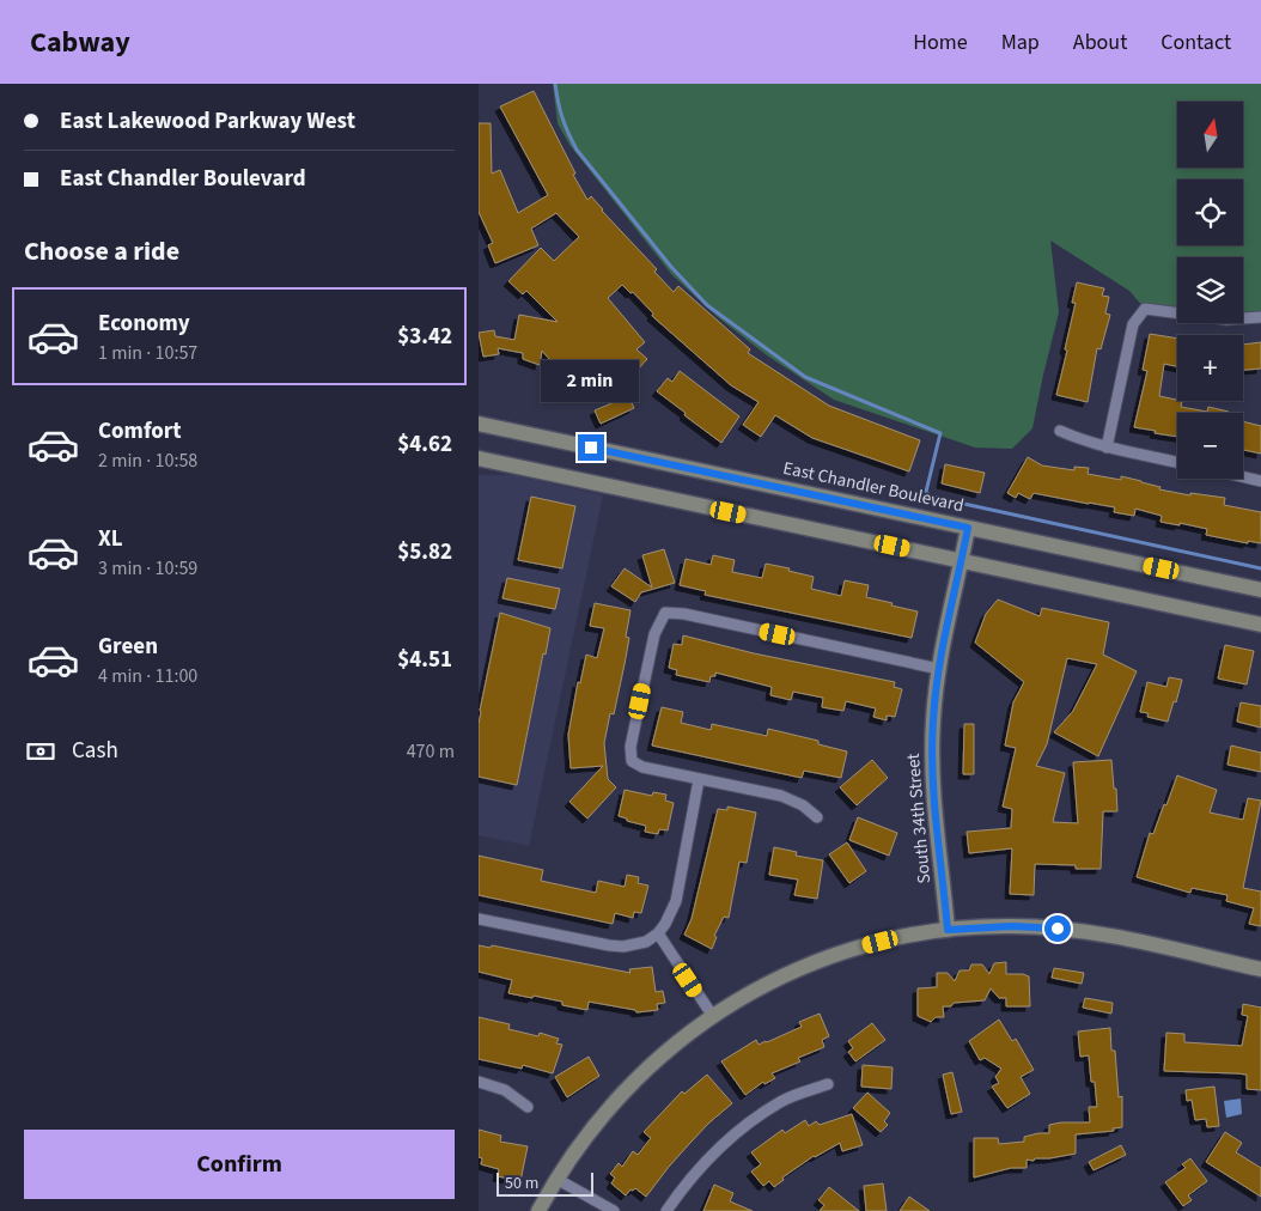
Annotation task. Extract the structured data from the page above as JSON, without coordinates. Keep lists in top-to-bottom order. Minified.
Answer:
{"streets":{"main road":["East Chandler Boulevard","South 34th Street"]},"crossings":[["East Chandler Boulevard","South 34th Street"]],"scale_bar":"50 m","north":"top","page":{"header":"Cabway","nav":["Home","Map","About","Contact"],"banner":["East Lakewood Parkway West","East Chandler Boulevard"],"map_buttons":["+","−"],"heading":"Choose a ride","list":[{"name":"Economy","note":"1 min · 10:57","value":"$3.42"},{"name":"Comfort","note":"2 min · 10:58","value":"$4.62"},{"name":"XL","note":"3 min · 10:59","value":"$5.82"},{"name":"Green","note":"4 min · 11:00","value":"$4.51"}],"bubble":"2 min","pay":["Cash","470 m"],"buttons":"Confirm","scale":"50 m"}}
